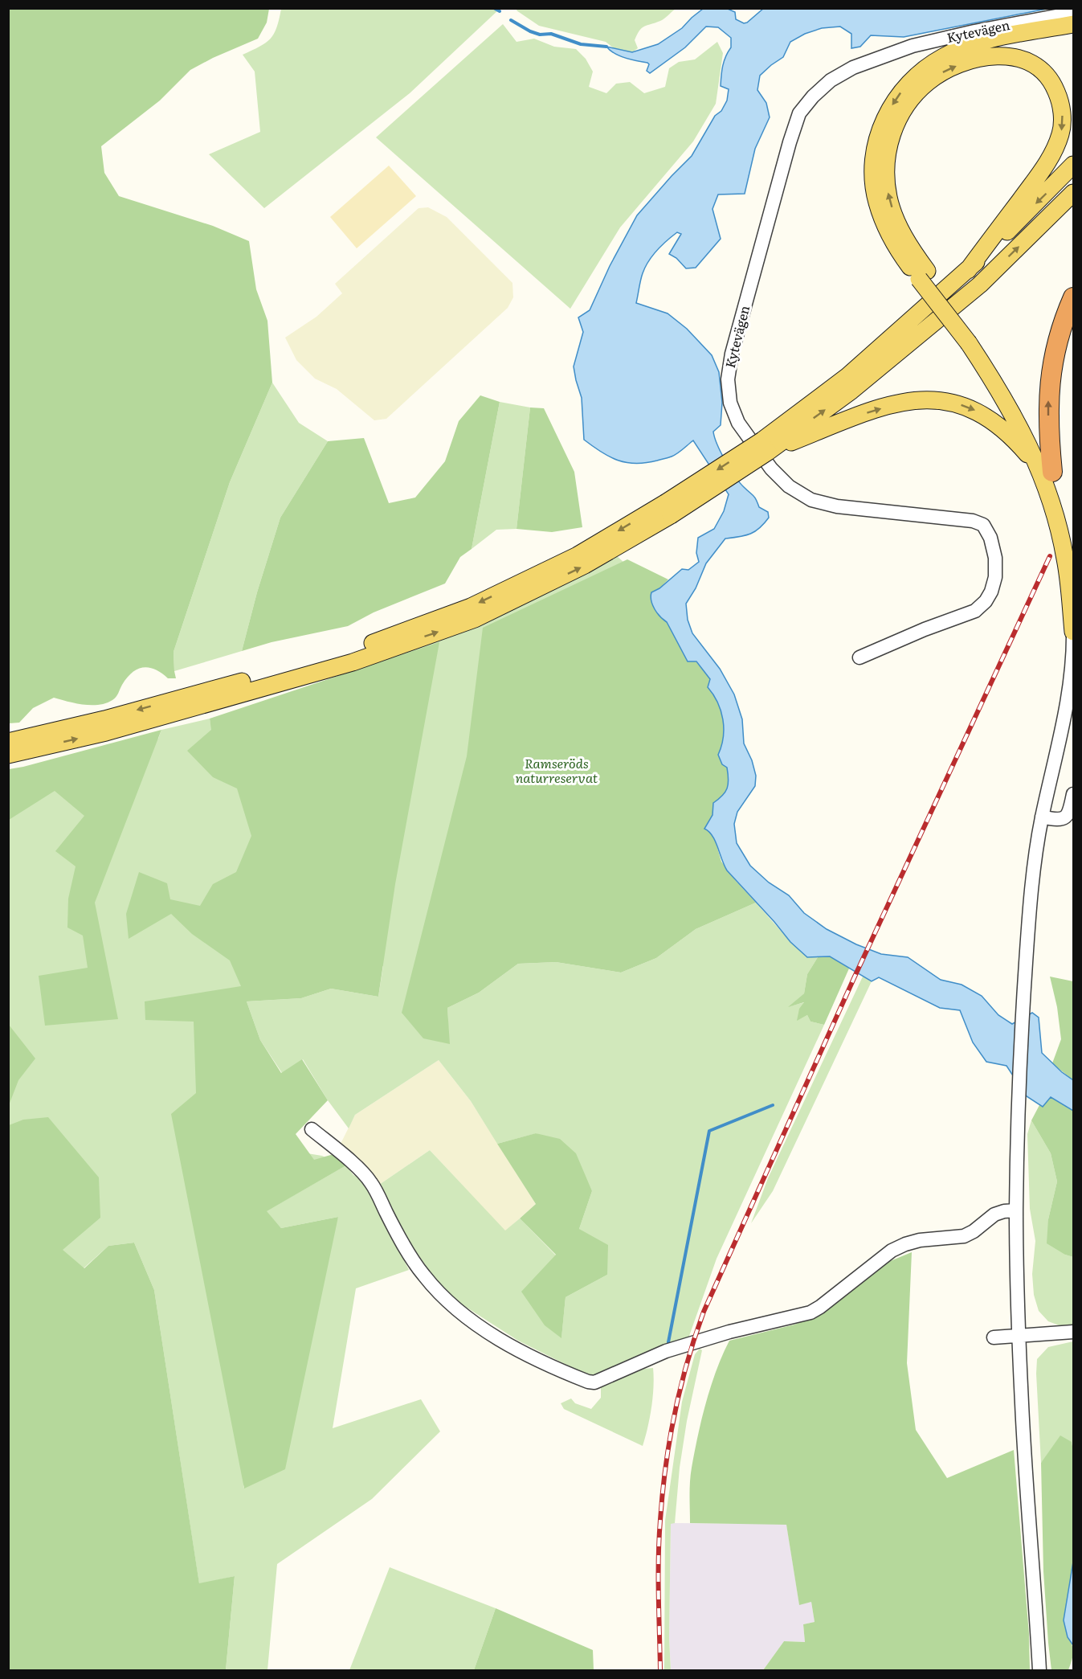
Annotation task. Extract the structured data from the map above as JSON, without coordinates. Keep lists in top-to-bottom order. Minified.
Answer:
{"streets":{"street":["Kytevägen"]},"parks":["Ramseröds naturreservat"]}
